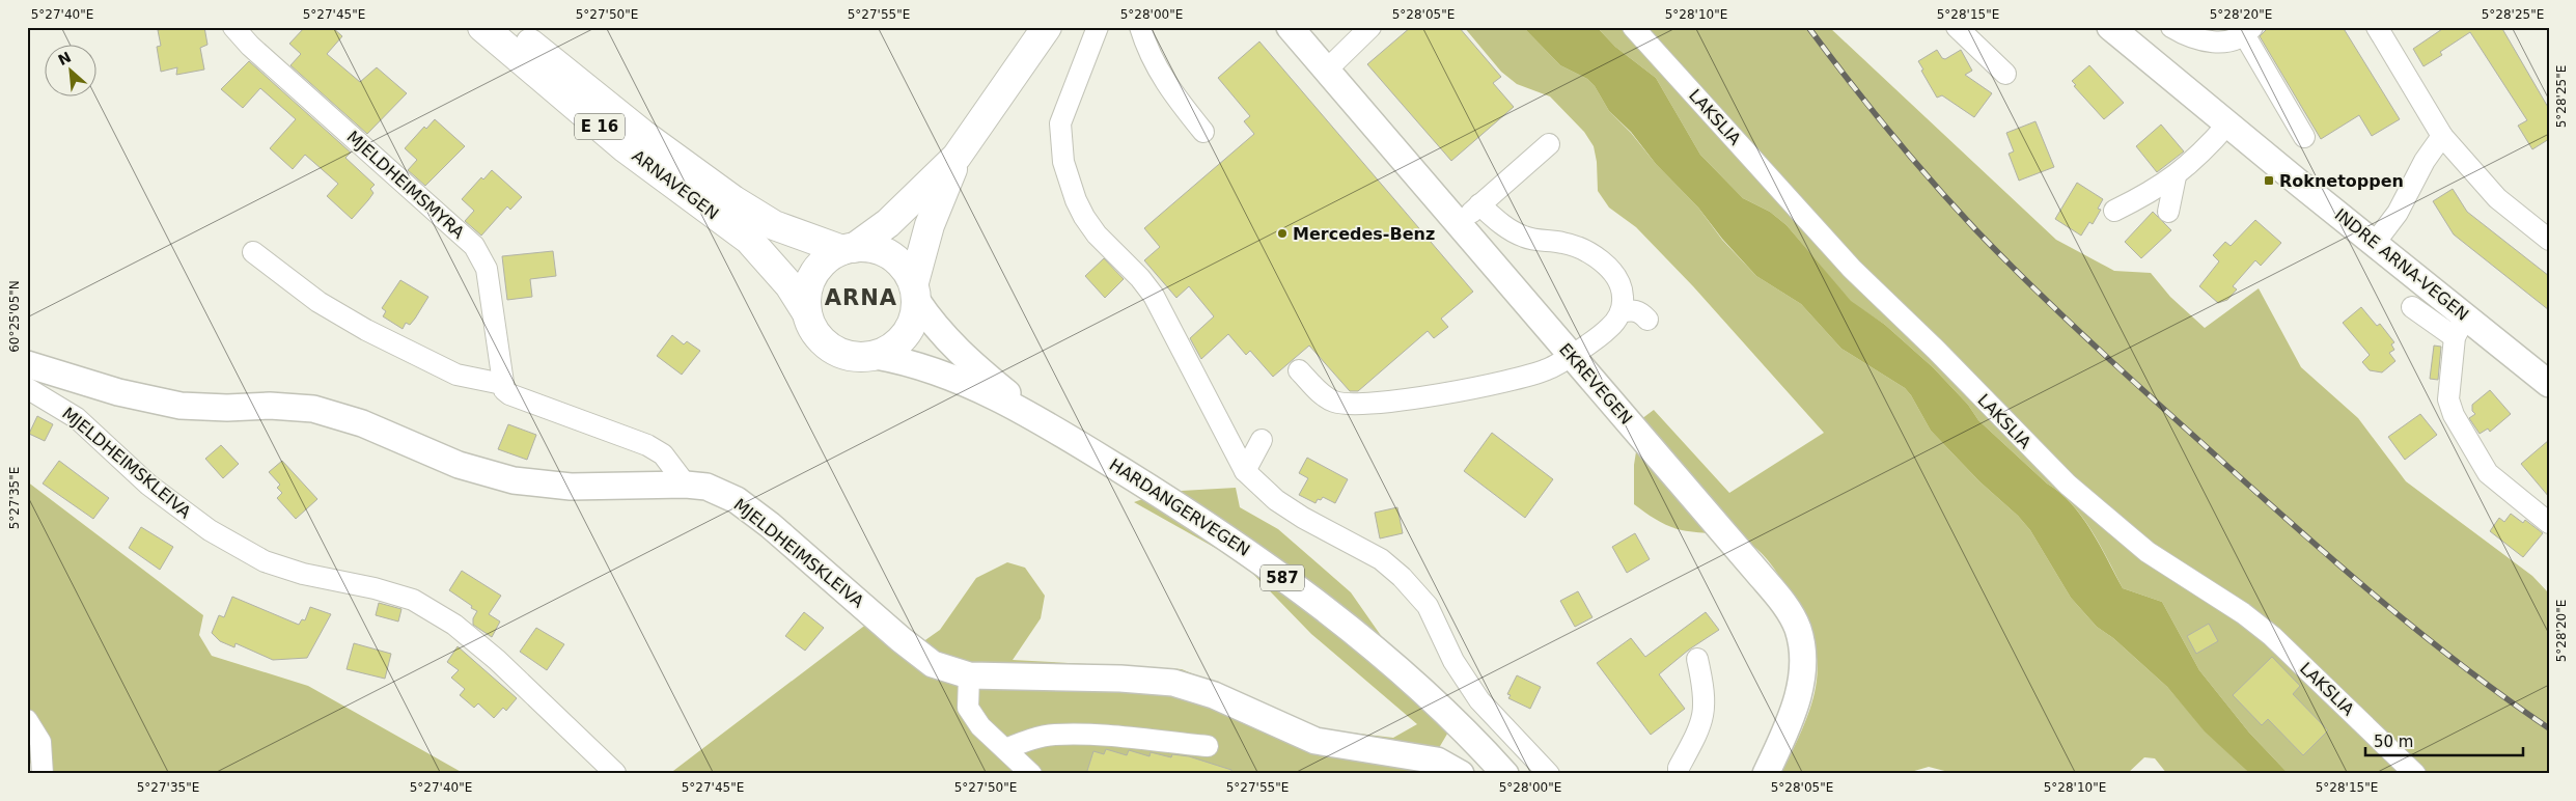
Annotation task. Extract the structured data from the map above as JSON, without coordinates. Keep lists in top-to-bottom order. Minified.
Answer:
{"streets":{"highway":["E 16","ARNAVEGEN"],"main road":["INDRE ARNA-VEGEN","EKREVEGEN","MJELDHEIMSKLEIVA","HARDANGERVEGEN","587"],"street":["LAKSLIA","MJELDHEIMSMYRA"]},"crossings":[["E 16","ARNAVEGEN"],["E 16","HARDANGERVEGEN"],["ARNAVEGEN","HARDANGERVEGEN"]],"districts":["ARNA"],"places":{"transit":["Roknetoppen"],"other":["Mercedes-Benz"]},"scale_bar":"50 m","north":"top left","coordinates":["5°27'40\"E","5°27'45\"E","5°27'50\"E","5°27'55\"E","5°28'00\"E","5°28'05\"E","5°28'10\"E","5°28'15\"E","5°28'20\"E","5°28'25\"E","60°25'05\"N","5°27'35\"E"]}
